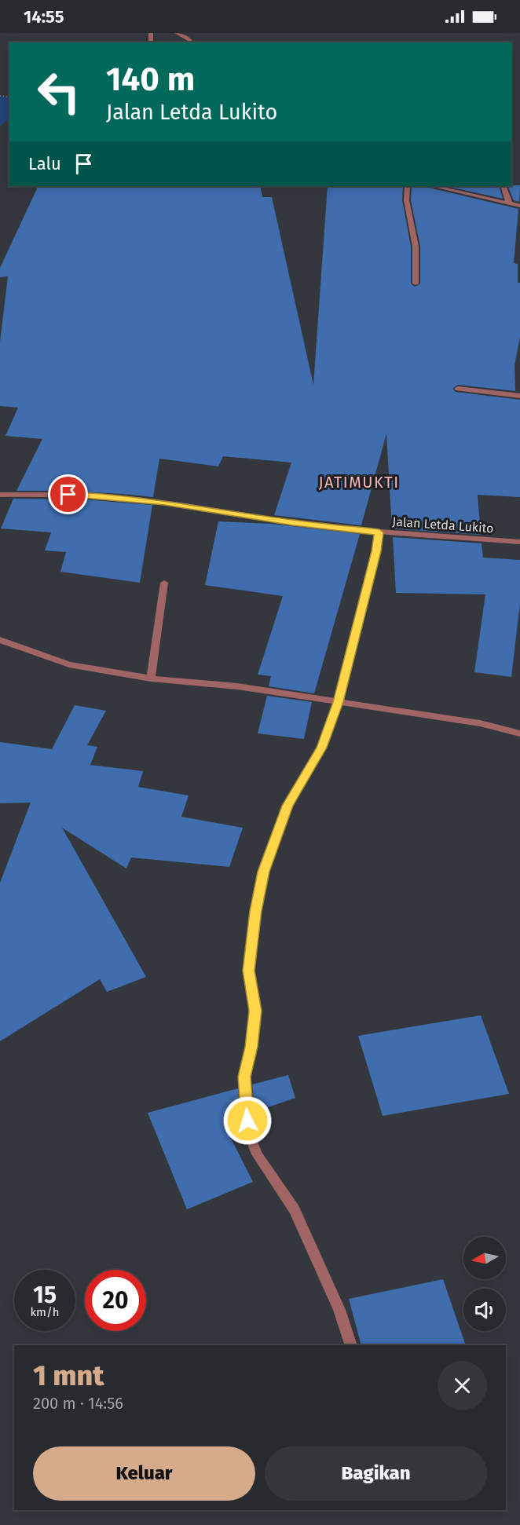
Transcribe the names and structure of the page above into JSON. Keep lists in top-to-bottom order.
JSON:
{
  "streets": {
    "street": ["Jalan Letda Lukito"]
  },
  "districts": ["JATIMUKTI"],
  "north": "left",
  "page": {
    "status": "14:55",
    "turn": ["140 m", "Jalan Letda Lukito"],
    "then": "Lalu",
    "speed": "15 km/h",
    "limit": "20",
    "heading": ["1 mnt", "200 m · 14:56"],
    "buttons": ["Keluar", "Bagikan"]
  }
}
